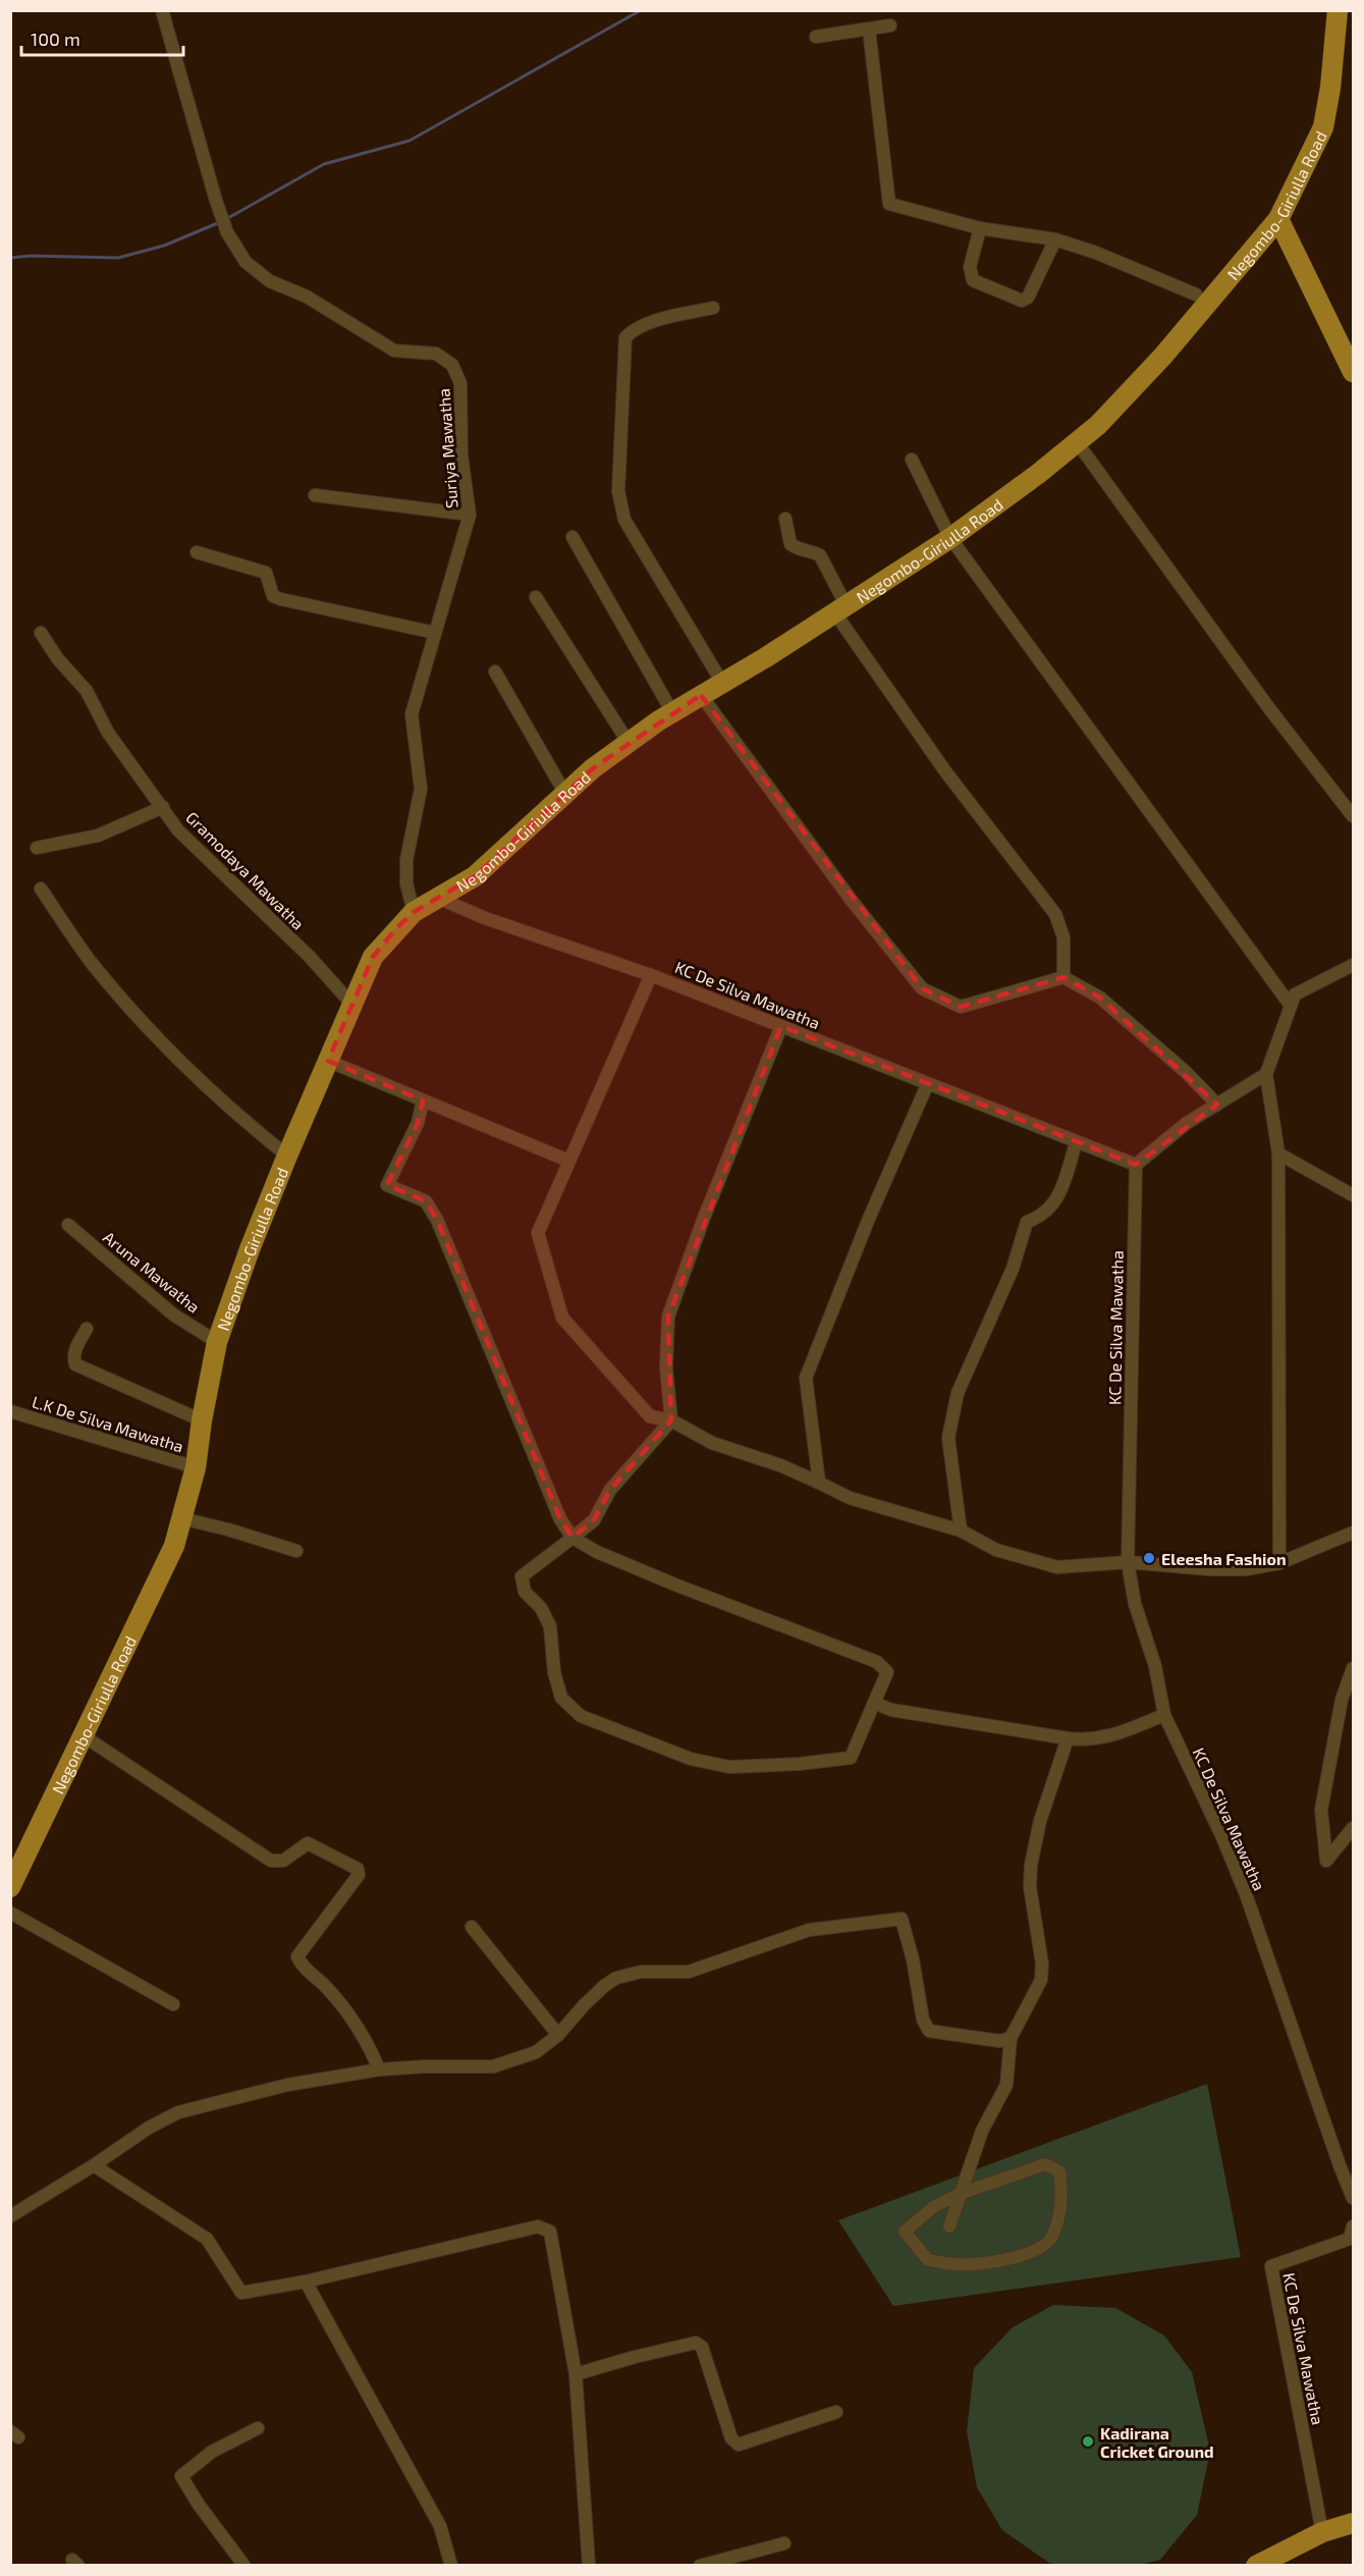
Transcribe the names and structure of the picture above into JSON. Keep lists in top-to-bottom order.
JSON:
{
  "streets": {
    "main road": ["Negombo-Giriulla Road"],
    "street": [
      "Suriya Mawatha",
      "Gramodaya Mawatha",
      "KC De Silva Mawatha",
      "Aruna Mawatha",
      "L.K De Silva Mawatha"
    ]
  },
  "crossings": [
    ["Negombo-Giriulla Road", "Suriya Mawatha"],
    ["Negombo-Giriulla Road", "Gramodaya Mawatha"],
    ["Negombo-Giriulla Road", "KC De Silva Mawatha"],
    ["Negombo-Giriulla Road", "Aruna Mawatha"],
    ["Negombo-Giriulla Road", "L.K De Silva Mawatha"]
  ],
  "places": ["Eleesha Fashion", "Kadirana Cricket Ground"],
  "scale_bar": "100 m"
}
